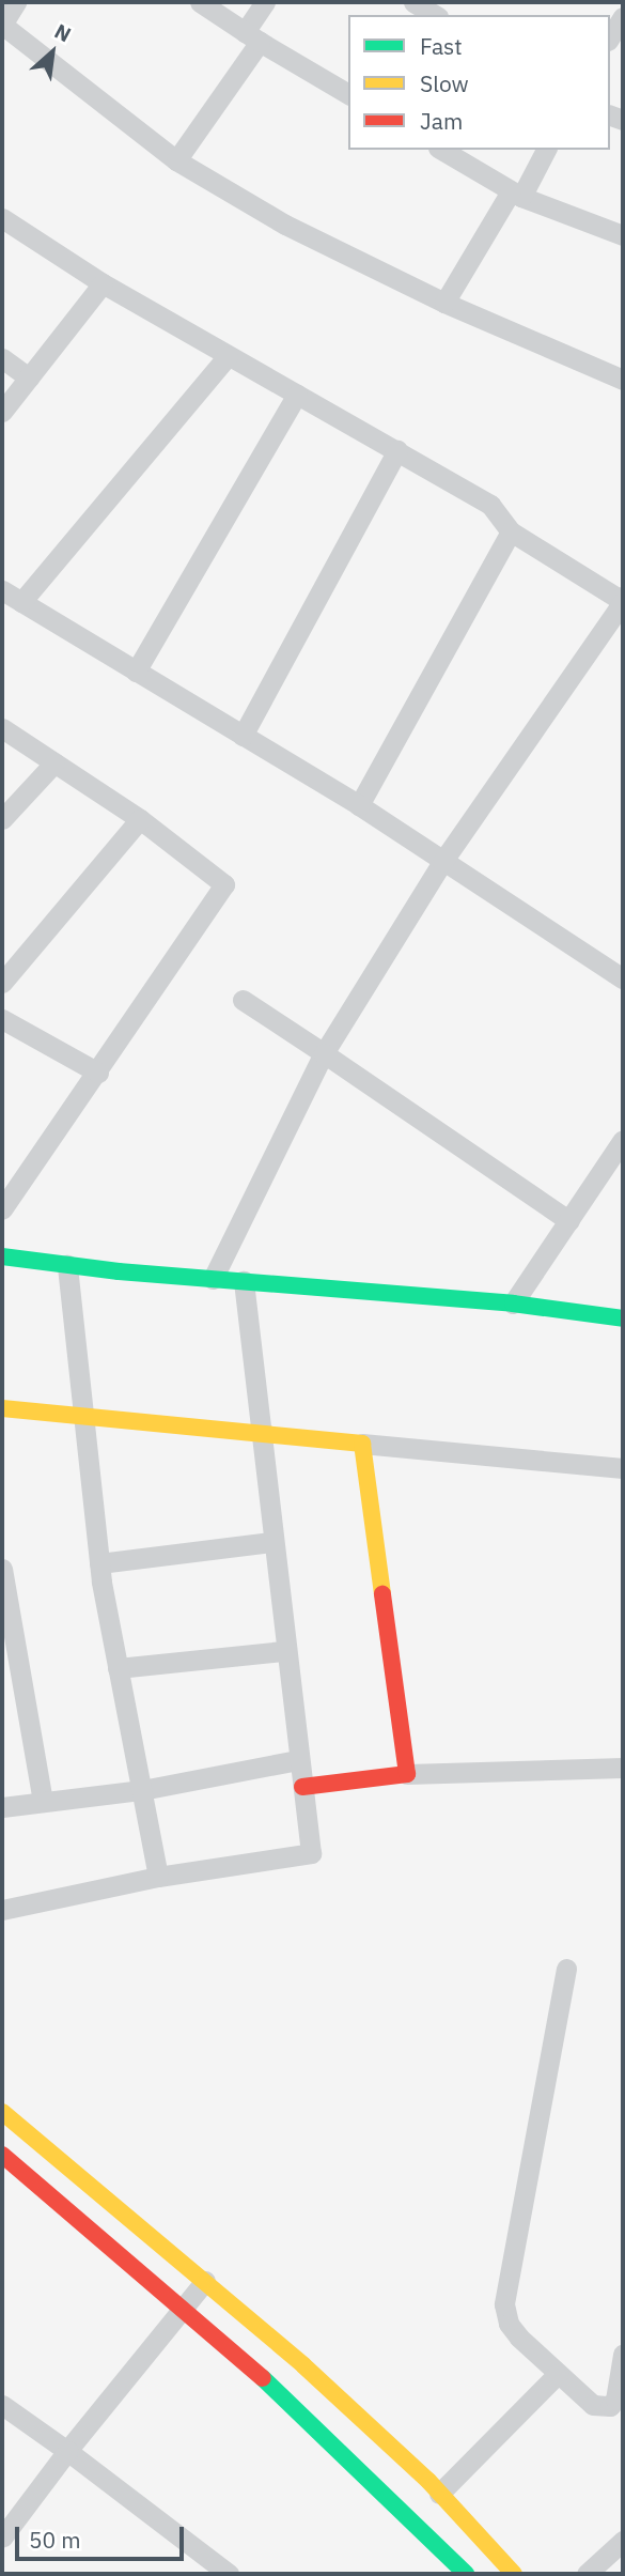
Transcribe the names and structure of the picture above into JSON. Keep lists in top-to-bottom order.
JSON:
{
  "legend": ["Fast", "Slow", "Jam"],
  "scale_bar": "50 m",
  "north": "top right"
}
